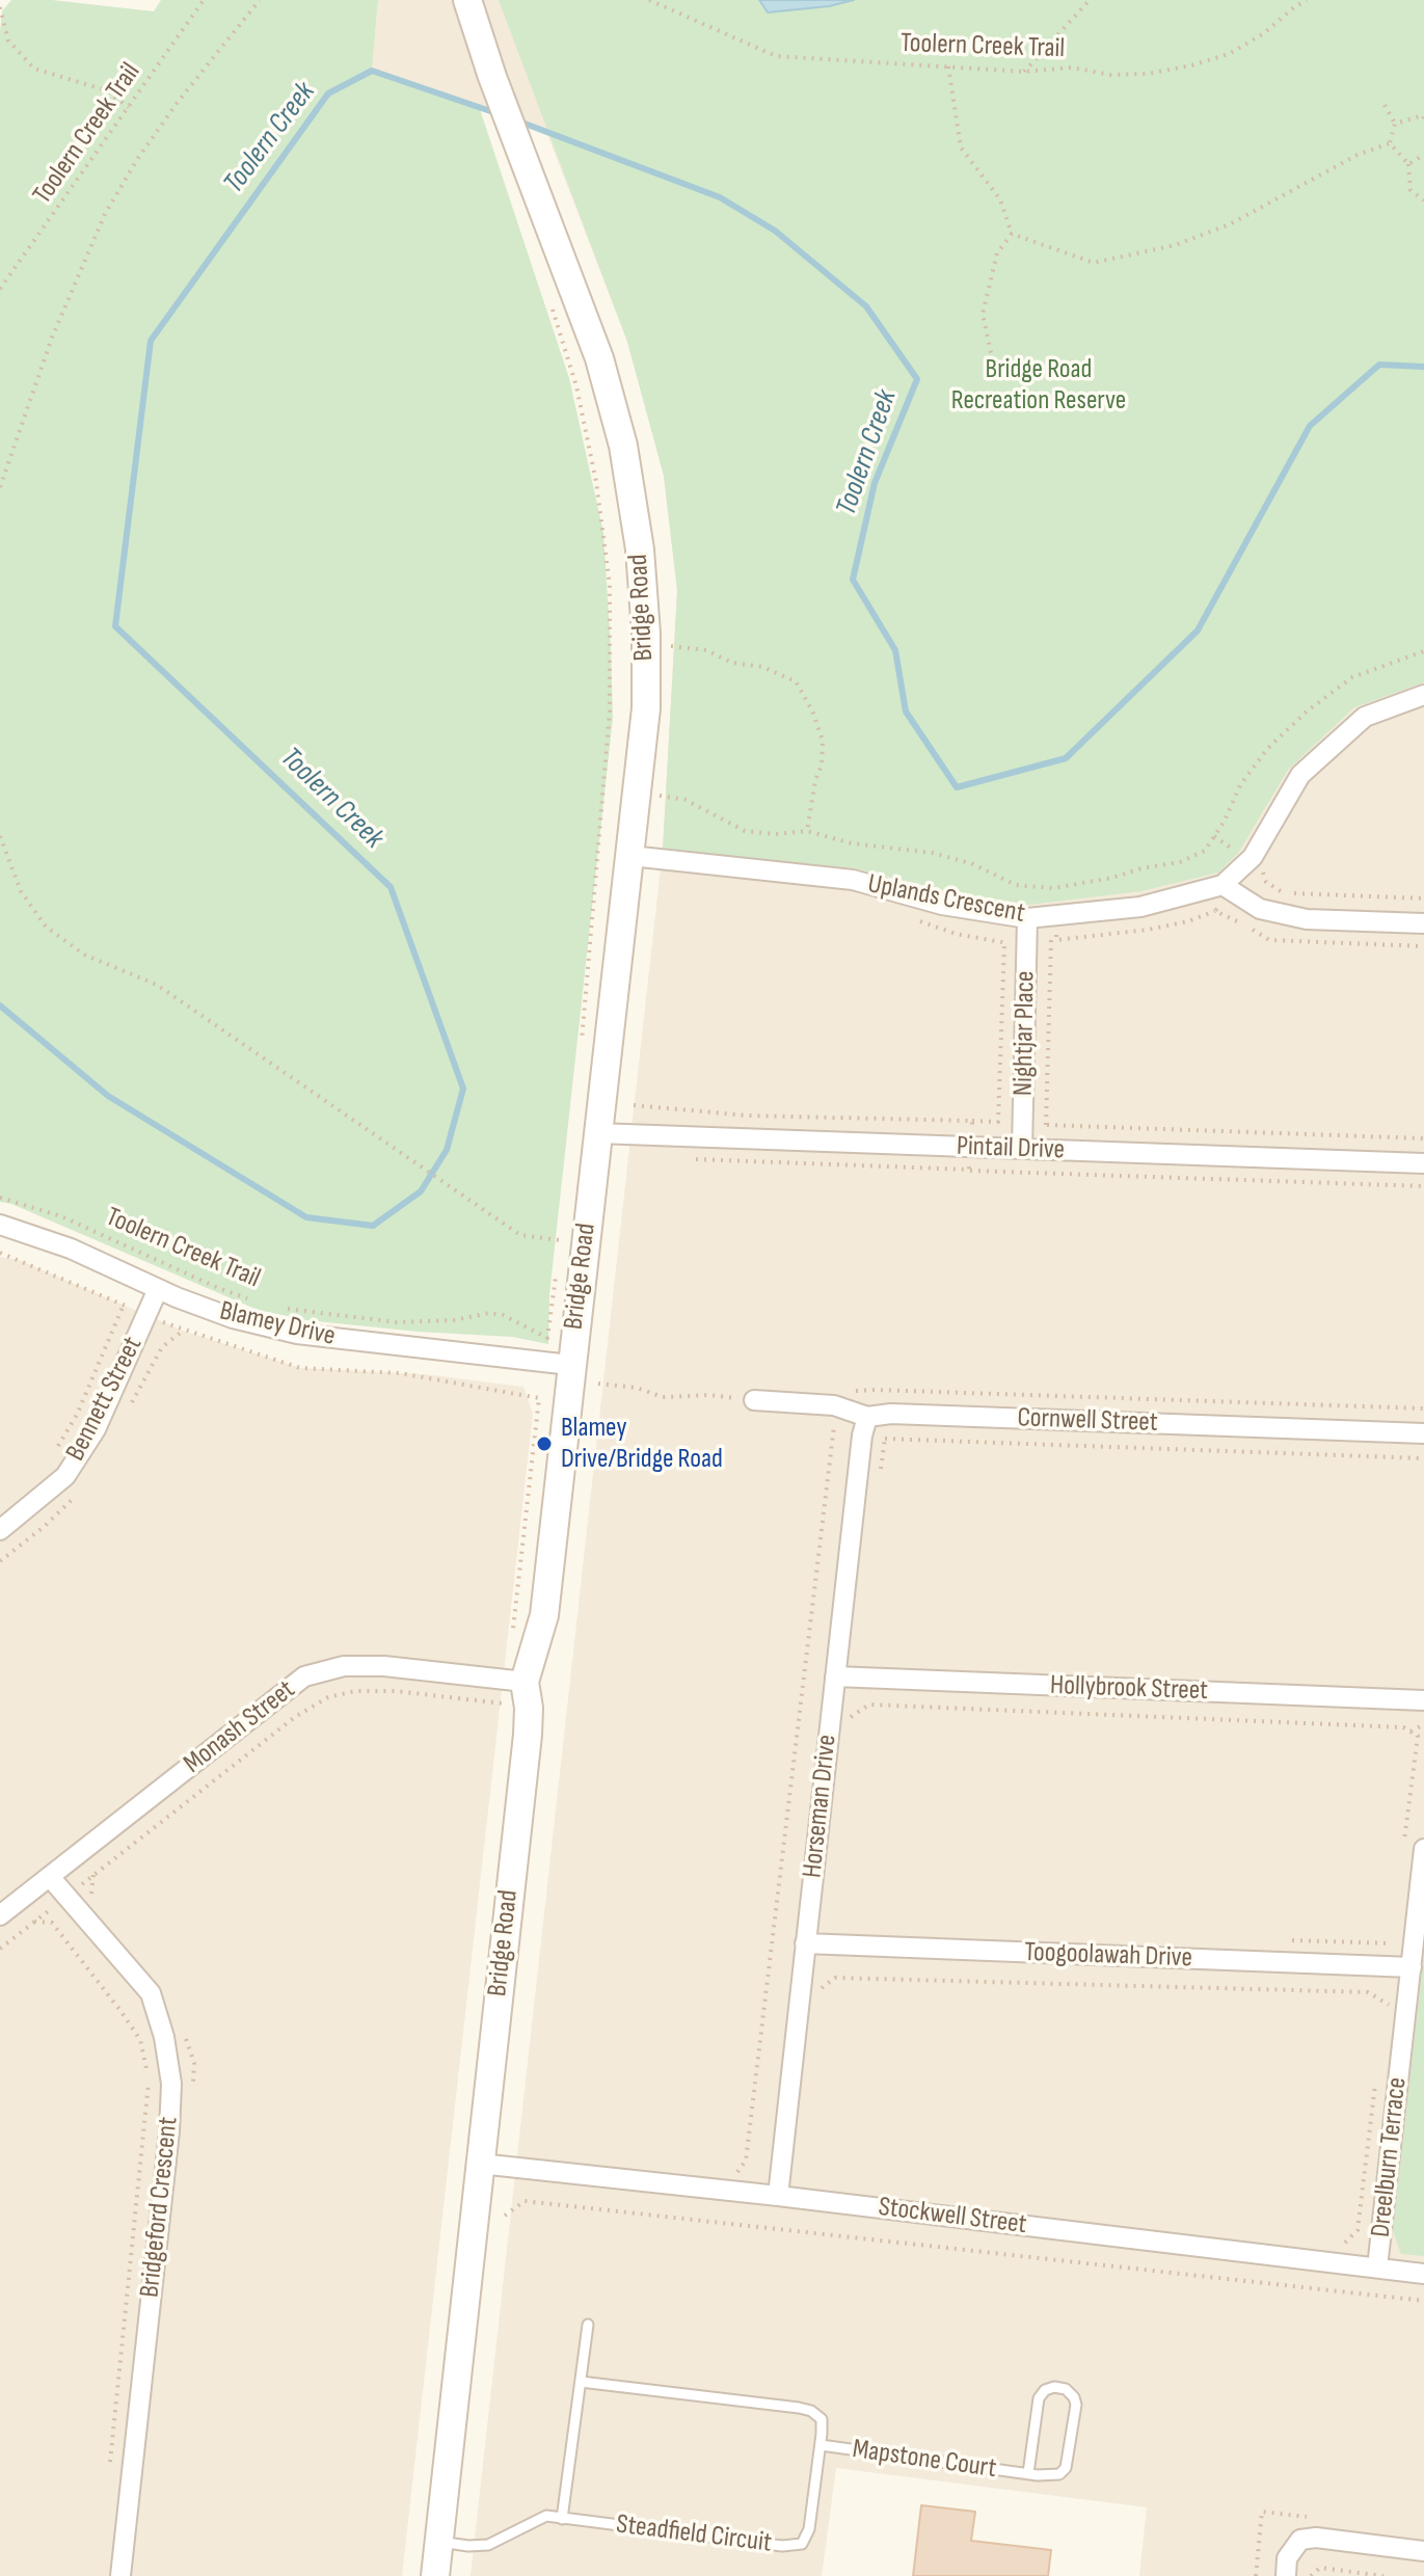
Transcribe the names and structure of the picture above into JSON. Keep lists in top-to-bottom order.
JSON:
{
  "streets": {
    "street": [
      "Bridge Road",
      "Uplands Crescent",
      "Nightjar Place",
      "Pintail Drive",
      "Blamey Drive",
      "Bennett Street",
      "Cornwell Street",
      "Hollybrook Street",
      "Monash Street",
      "Horseman Drive",
      "Toogoolawah Drive",
      "Dreelburn Terrace",
      "Bridgeford Crescent",
      "Stockwell Street"
    ],
    "lane": ["Mapstone Court", "Steadfield Circuit"],
    "path": ["Toolern Creek Trail"]
  },
  "crossings": [
    ["Bridge Road", "Uplands Crescent"],
    ["Bridge Road", "Pintail Drive"],
    ["Bridge Road", "Blamey Drive"],
    ["Bridge Road", "Monash Street"],
    ["Bridge Road", "Stockwell Street"],
    ["Bridge Road", "Steadfield Circuit"],
    ["Uplands Crescent", "Nightjar Place"],
    ["Nightjar Place", "Pintail Drive"],
    ["Blamey Drive", "Bennett Street"],
    ["Cornwell Street", "Horseman Drive"],
    ["Hollybrook Street", "Horseman Drive"],
    ["Monash Street", "Bridgeford Crescent"],
    ["Horseman Drive", "Toogoolawah Drive"],
    ["Horseman Drive", "Stockwell Street"],
    ["Toogoolawah Drive", "Dreelburn Terrace"],
    ["Dreelburn Terrace", "Stockwell Street"],
    ["Mapstone Court", "Steadfield Circuit"]
  ],
  "water": ["Toolern Creek"],
  "parks": ["Bridge Road Recreation Reserve"],
  "places": ["Blamey Drive/Bridge Road"]
}
